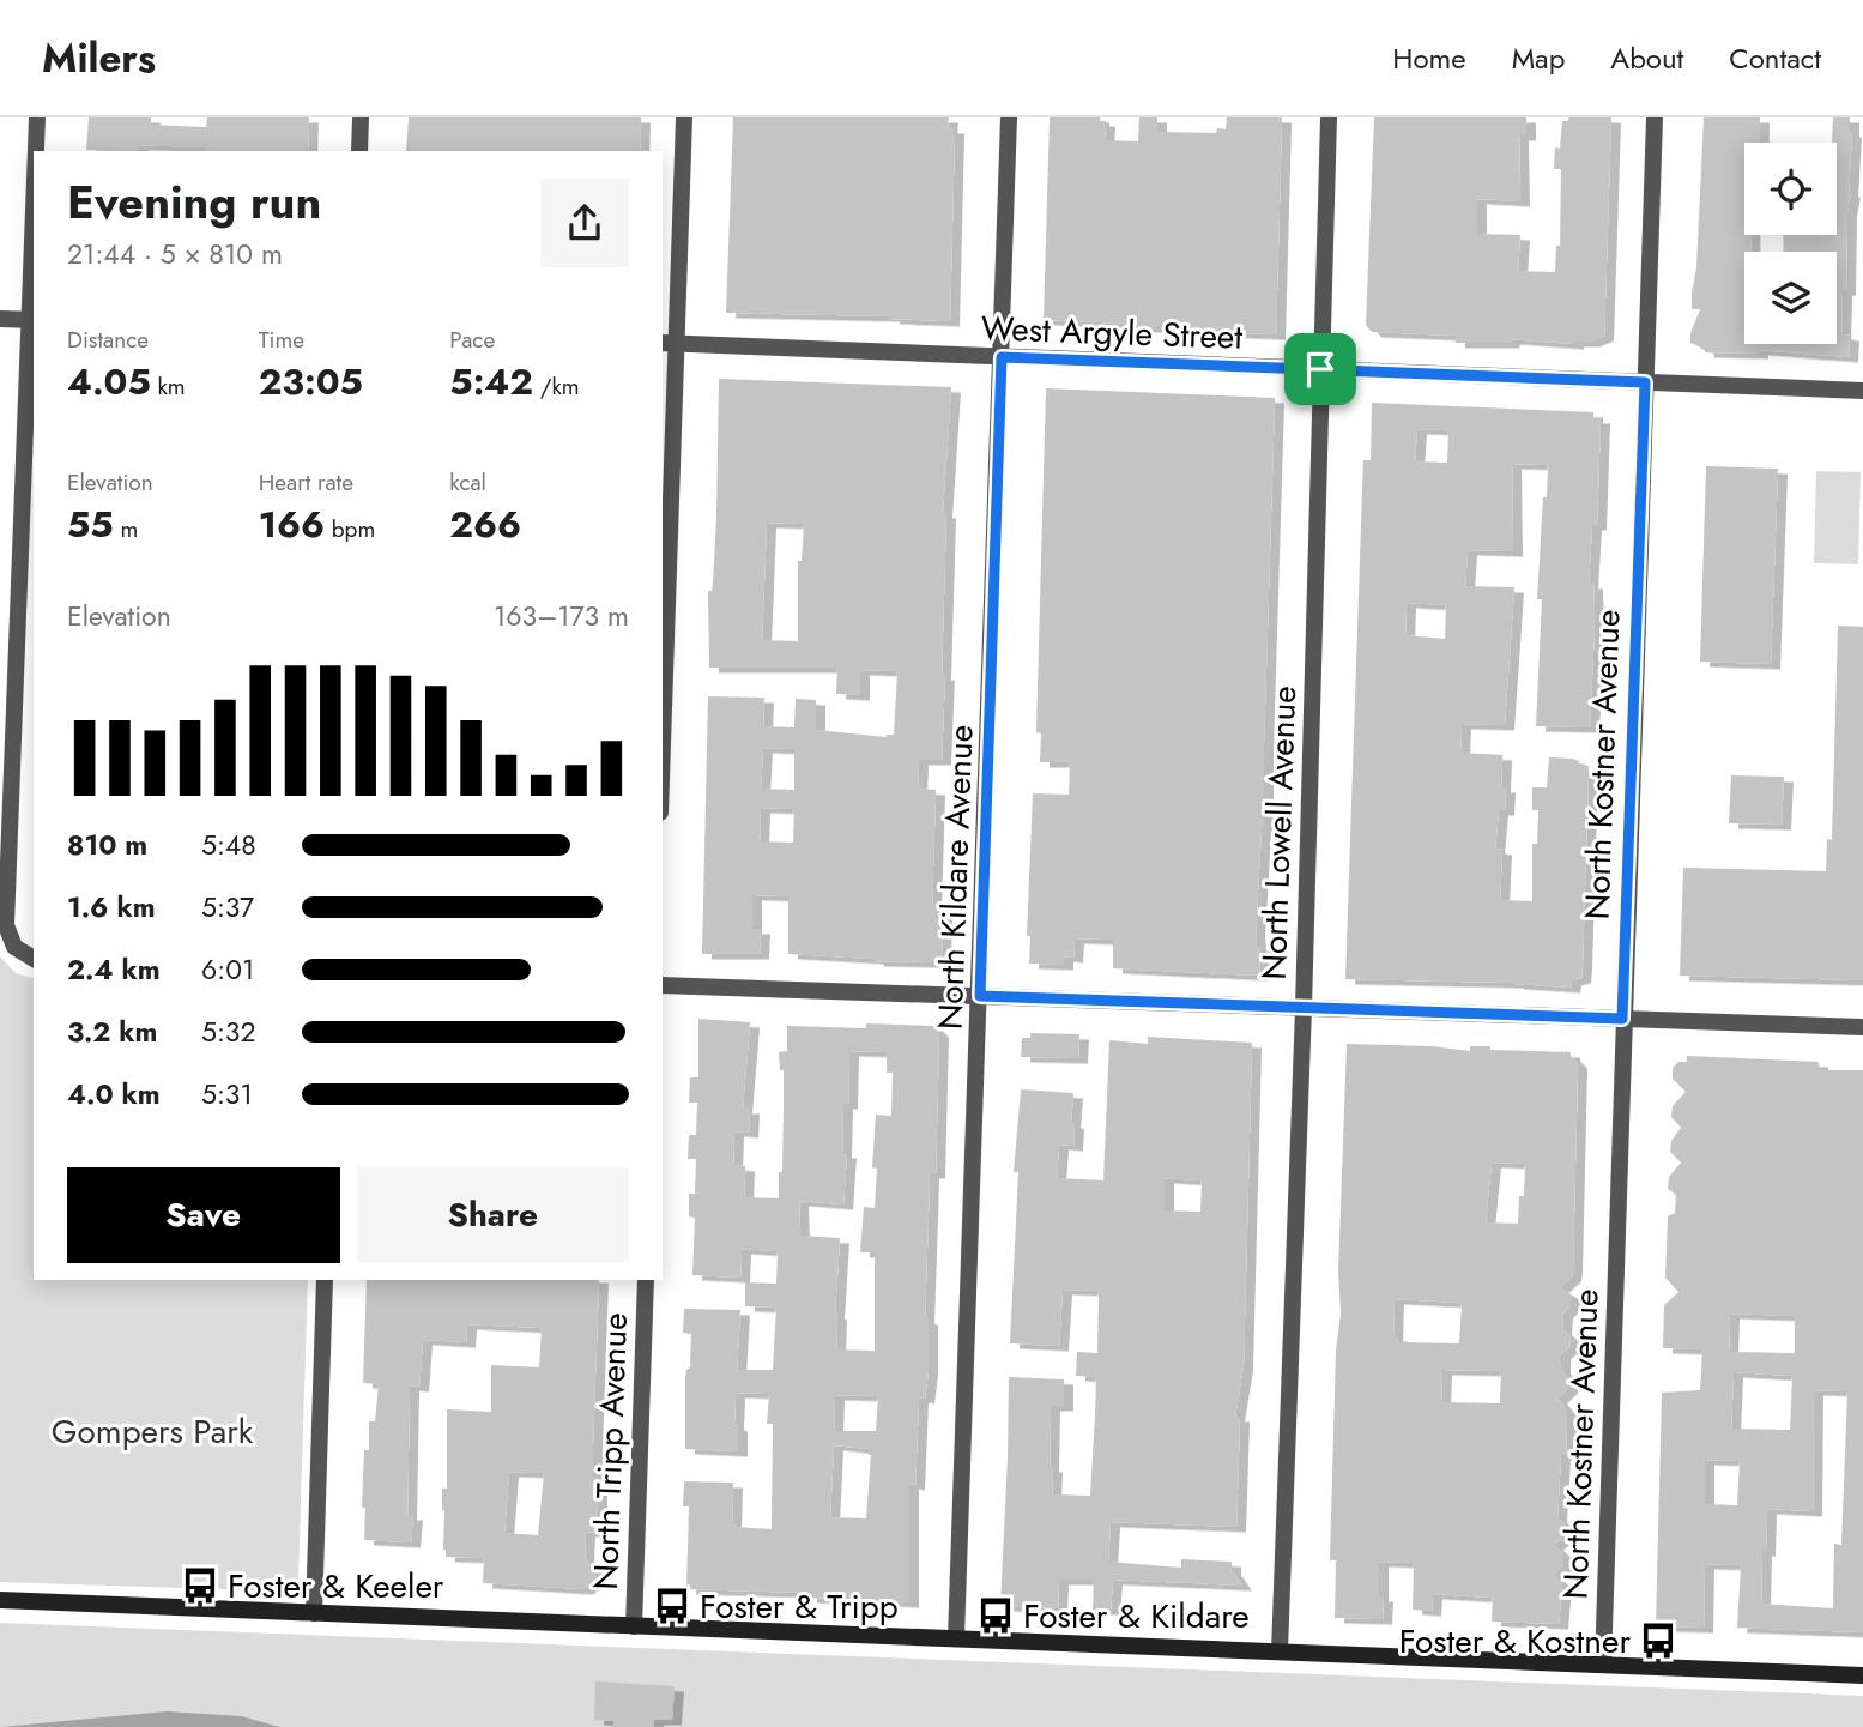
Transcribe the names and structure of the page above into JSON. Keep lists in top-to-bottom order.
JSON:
{
  "streets": {
    "street": [
      "West Argyle Street",
      "North Kostner Avenue",
      "North Lowell Avenue",
      "North Kildare Avenue",
      "North Tripp Avenue"
    ]
  },
  "crossings": [
    ["West Argyle Street", "North Kostner Avenue"],
    ["West Argyle Street", "North Lowell Avenue"],
    ["West Argyle Street", "North Kildare Avenue"]
  ],
  "parks": ["Gompers Park"],
  "places": {
    "bus stop": [
      "Foster & Keeler",
      "Foster & Tripp",
      "Foster & Kildare",
      "Foster & Kostner"
    ]
  },
  "page": {
    "header": "Milers",
    "nav": [
      "Home",
      "Map",
      "About",
      "Contact"
    ],
    "heading": ["Evening run", "21:44 · 5 × 810 m"],
    "stats": [
      ["Distance", "4.05 km"],
      ["Time", "23:05"],
      ["Pace", "5:42 /km"],
      ["Elevation", "55 m"],
      ["Heart rate", "166 bpm"],
      ["kcal", "266"]
    ],
    "chart": ["Elevation", "163–173 m"],
    "list": [
      {
        "name": "810 m",
        "note": "5:48"
      },
      {
        "name": "1.6 km",
        "note": "5:37"
      },
      {
        "name": "2.4 km",
        "note": "6:01"
      },
      {
        "name": "3.2 km",
        "note": "5:32"
      },
      {
        "name": "4.0 km",
        "note": "5:31"
      }
    ],
    "buttons": ["Save", "Share"]
  }
}
